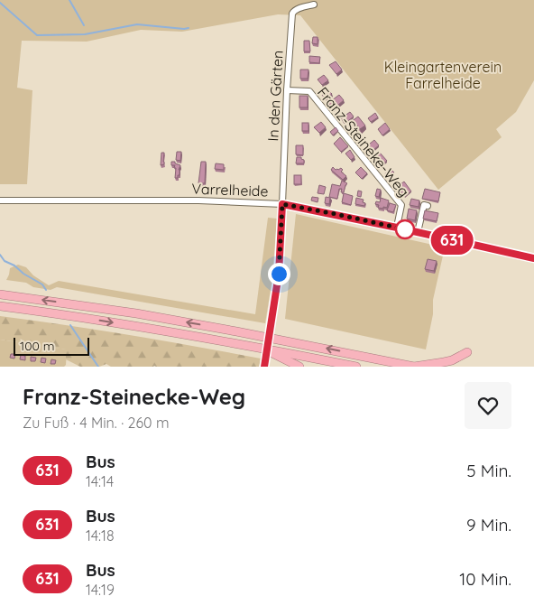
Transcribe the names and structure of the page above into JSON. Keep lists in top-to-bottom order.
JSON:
{
  "streets": {
    "street": ["In den Gärten", "Franz-Steineke-Weg", "Varrelheide"]
  },
  "crossings": [
    ["In den Gärten", "Franz-Steineke-Weg"],
    ["In den Gärten", "Varrelheide"],
    ["Franz-Steineke-Weg", "Varrelheide"]
  ],
  "parks": ["Kleingartenverein Farrelheide"],
  "lines": ["bus line 631"],
  "scale_bar": "100 m",
  "page": {
    "on_map": "631",
    "scale": "100 m",
    "heading": ["Franz-Steinecke-Weg", "Zu Fuß · 4 Min. · 260 m"],
    "list": [
      {
        "mark": "631",
        "name": "Bus",
        "note": "14:14",
        "value": "5 Min."
      },
      {
        "mark": "631",
        "name": "Bus",
        "note": "14:18",
        "value": "9 Min."
      },
      {
        "mark": "631",
        "name": "Bus",
        "note": "14:19",
        "value": "10 Min."
      }
    ]
  }
}
